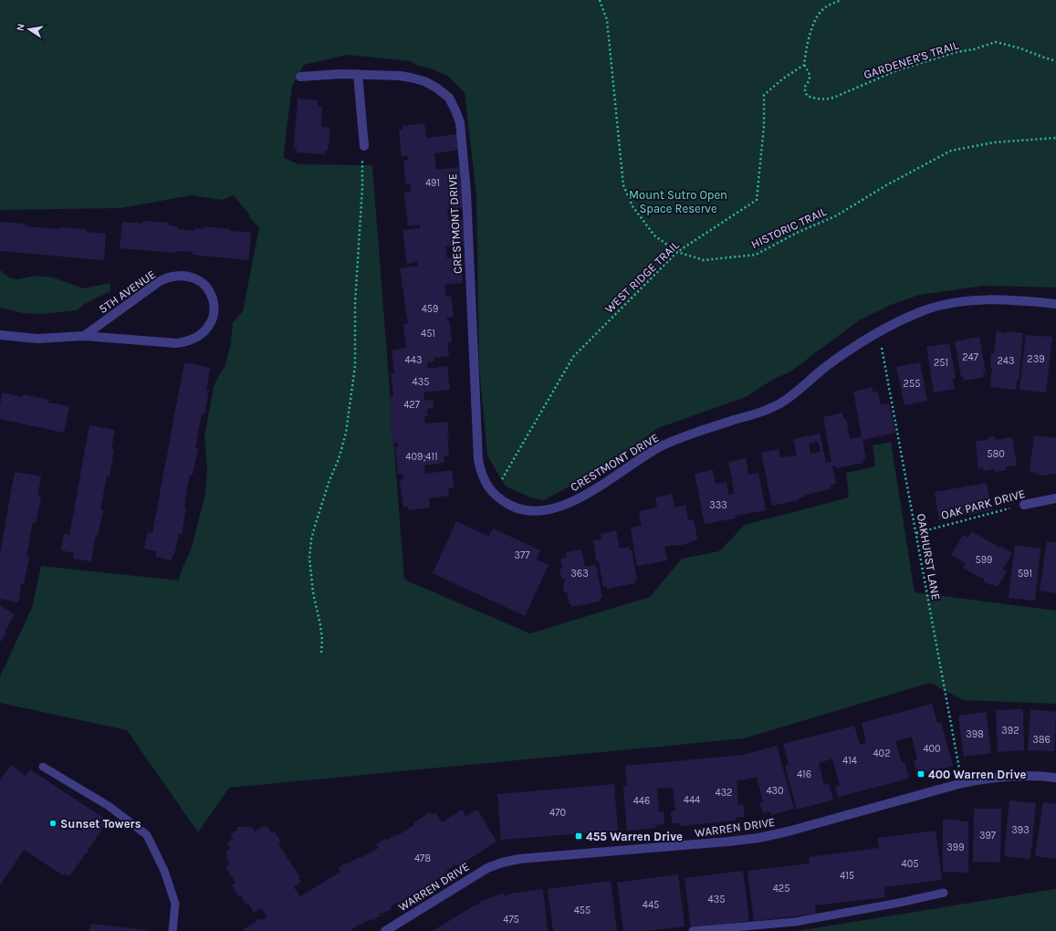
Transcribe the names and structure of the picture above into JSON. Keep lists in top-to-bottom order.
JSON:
{
  "streets": {
    "street": [
      "CRESTMONT DRIVE",
      "5TH AVENUE",
      "OAK PARK DRIVE",
      "WARREN DRIVE"
    ],
    "path": [
      "GARDENER'S TRAIL",
      "HISTORIC TRAIL",
      "WEST RIDGE TRAIL",
      "OAKHURST LANE"
    ]
  },
  "crossings": [
    ["GARDENER'S TRAIL", "WEST RIDGE TRAIL"],
    ["CRESTMONT DRIVE", "WEST RIDGE TRAIL"],
    ["CRESTMONT DRIVE", "OAKHURST LANE"],
    ["HISTORIC TRAIL", "WEST RIDGE TRAIL"],
    ["OAK PARK DRIVE", "OAKHURST LANE"],
    ["OAKHURST LANE", "WARREN DRIVE"]
  ],
  "parks": ["Mount Sutro Open Space Reserve"],
  "places": {
    "transit": ["400 Warren Drive", "455 Warren Drive"],
    "other": ["Sunset Towers"]
  },
  "house_numbers": [
    "491",
    "459",
    "451",
    "247",
    "239",
    "443",
    "243",
    "251",
    "435",
    "255",
    "427",
    "580",
    "409;411",
    "333",
    "377",
    "599",
    "363",
    "591",
    "392",
    "398",
    "386",
    "400",
    "402",
    "414",
    "416",
    "430",
    "432",
    "444",
    "446",
    "470",
    "393",
    "397",
    "399",
    "478",
    "405",
    "415",
    "425",
    "435",
    "445",
    "455",
    "475"
  ],
  "north": "left"
}
